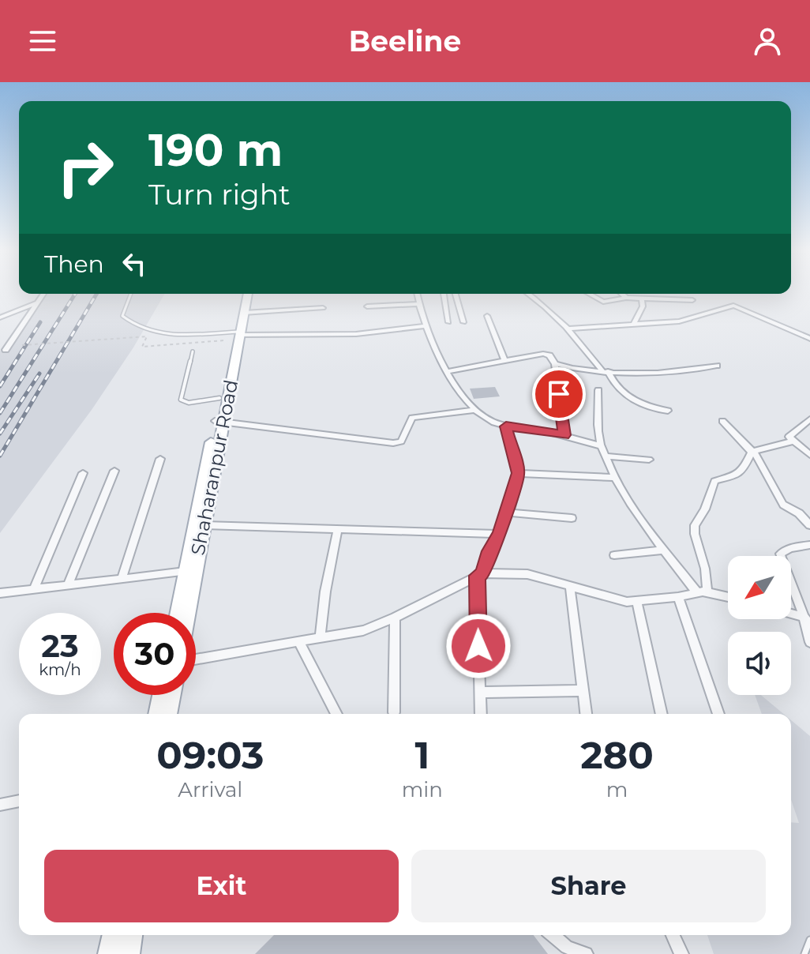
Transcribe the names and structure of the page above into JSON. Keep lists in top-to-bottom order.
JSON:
{
  "streets": {
    "main road": ["Shaharanpur Road"]
  },
  "north": "bottom left",
  "page": {
    "header": "Beeline",
    "turn": ["190 m", "Turn right"],
    "then": "Then",
    "speed": "23 km/h",
    "limit": "30",
    "eta": [
      "09:03",
      "Arrival",
      "1",
      "min",
      "280",
      "m"
    ],
    "buttons": ["Exit", "Share"]
  }
}
